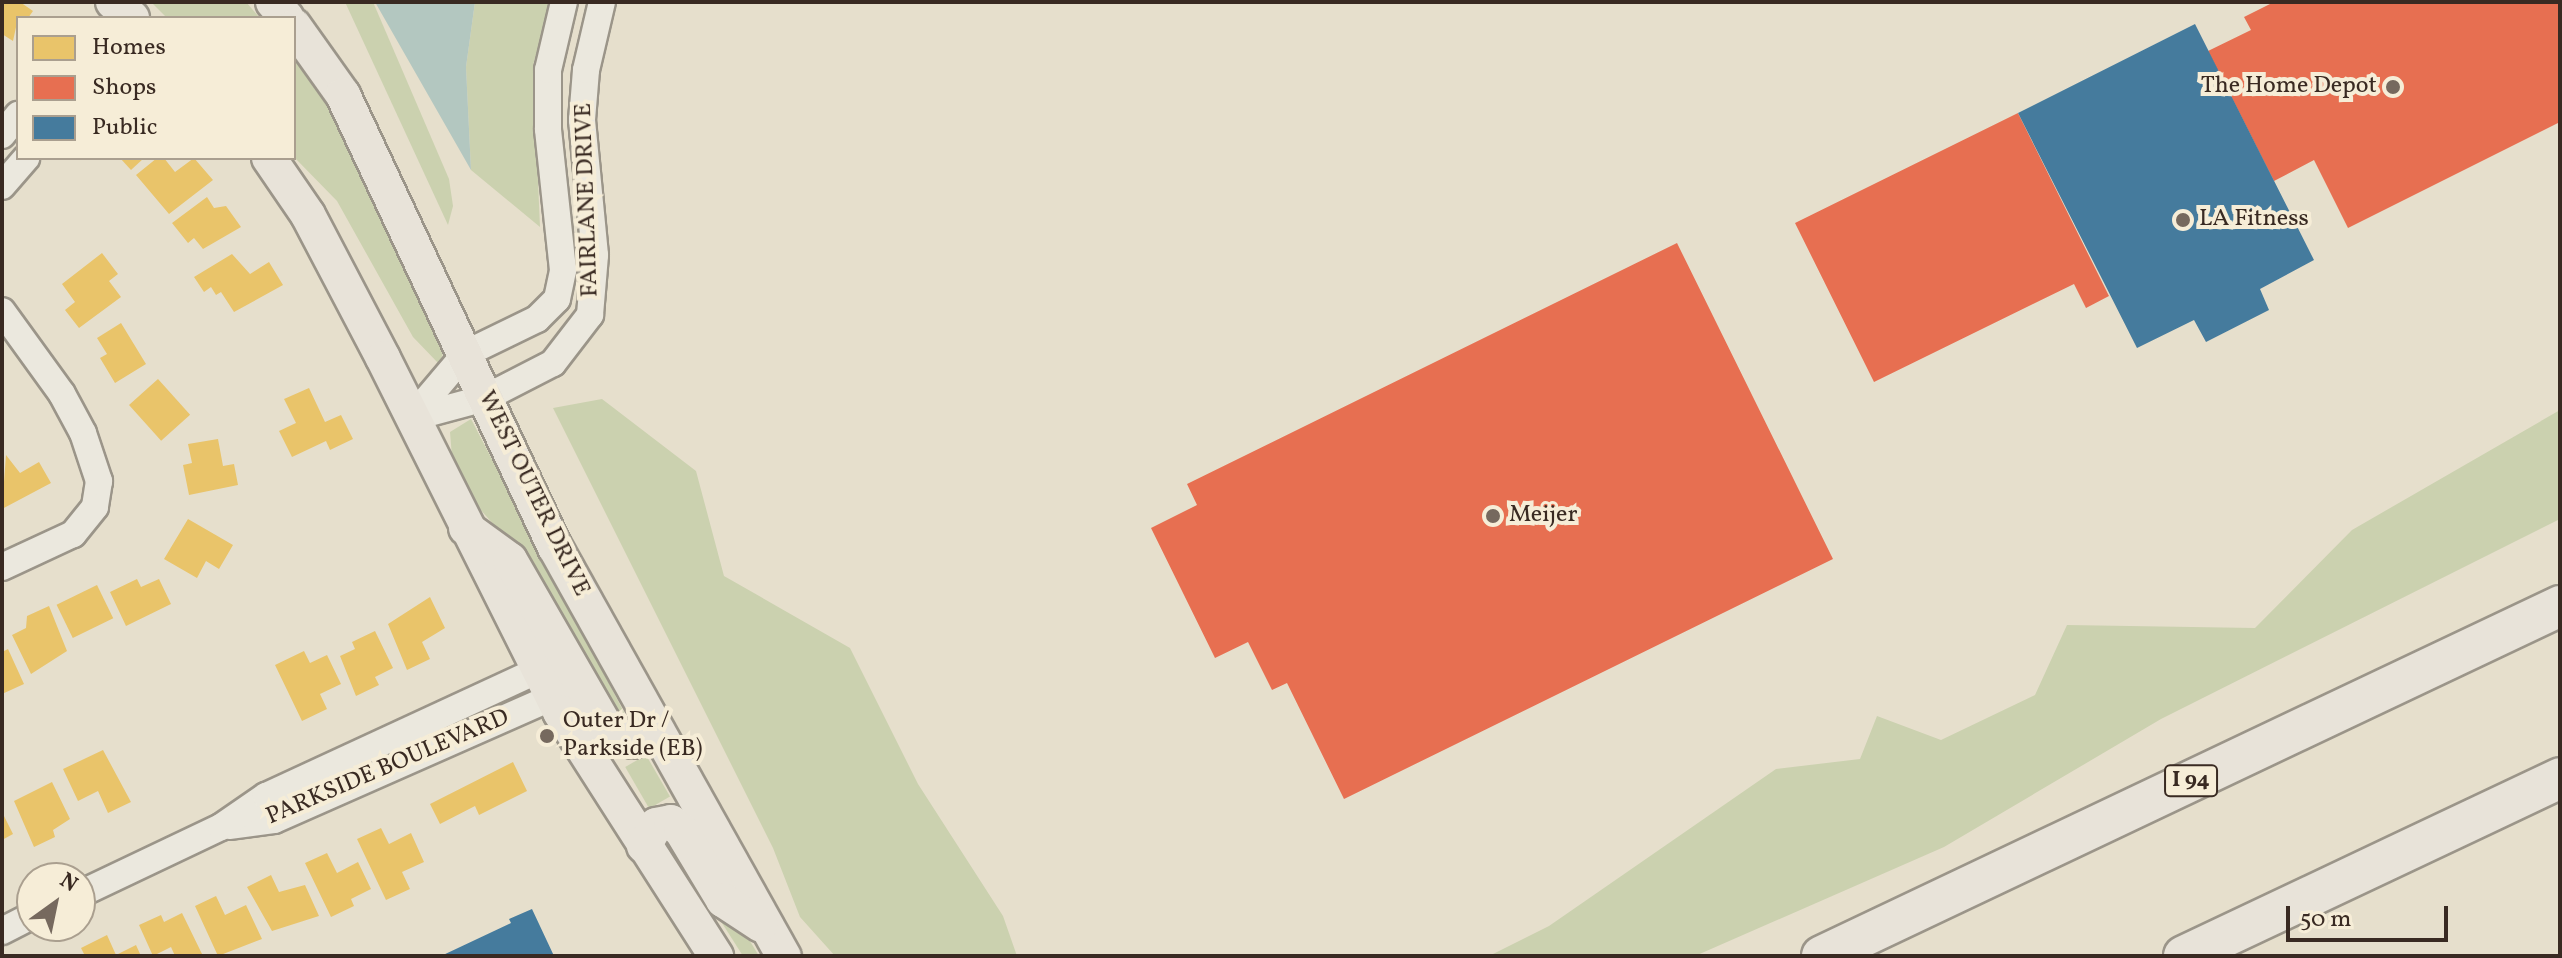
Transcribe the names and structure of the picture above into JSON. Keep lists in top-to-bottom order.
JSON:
{
  "streets": {
    "highway": ["I 94"],
    "main road": ["WEST OUTER DRIVE"],
    "street": ["FAIRLANE DRIVE", "PARKSIDE BOULEVARD"]
  },
  "crossings": [
    ["FAIRLANE DRIVE", "WEST OUTER DRIVE"]
  ],
  "places": [
    "The Home Depot",
    "LA Fitness",
    "Meijer",
    "Outer Dr / Parkside (EB)"
  ],
  "legend": ["Homes", "Shops", "Public"],
  "scale_bar": "50 m",
  "north": "top right"
}
